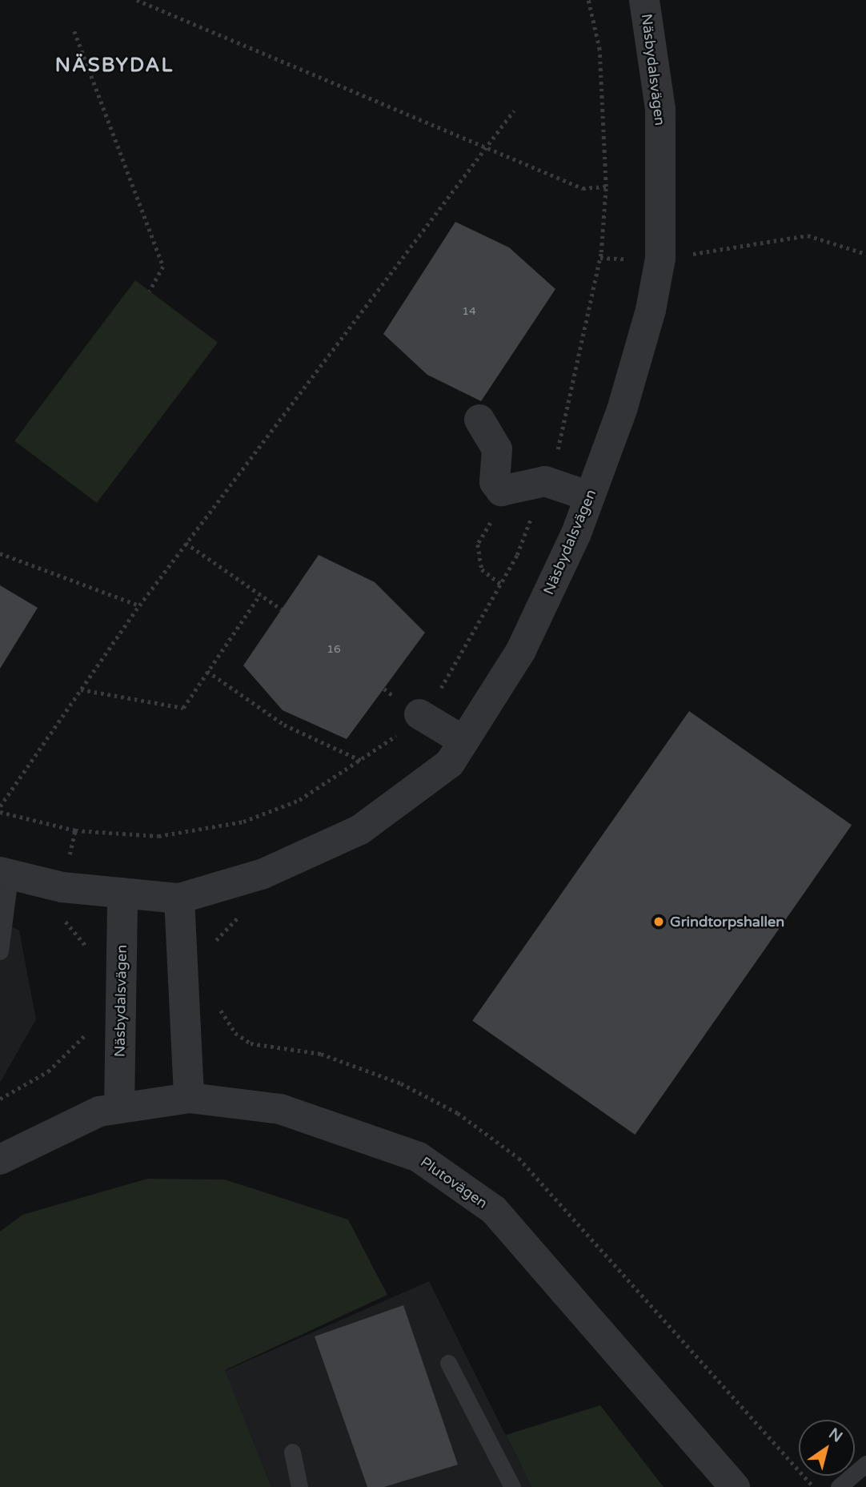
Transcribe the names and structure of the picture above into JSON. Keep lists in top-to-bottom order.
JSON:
{
  "streets": {
    "street": ["Näsbydalsvägen", "Plutovägen"]
  },
  "crossings": [
    ["Näsbydalsvägen", "Plutovägen"]
  ],
  "districts": ["NÄSBYDAL"],
  "places": ["Grindtorpshallen"],
  "house_numbers": ["14", "16"],
  "north": "top right"
}
